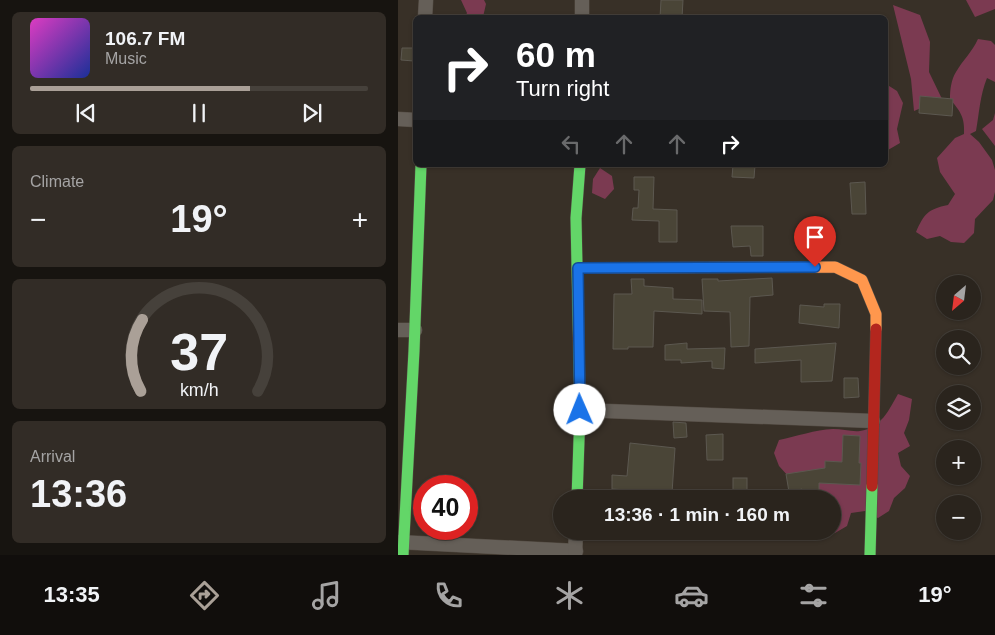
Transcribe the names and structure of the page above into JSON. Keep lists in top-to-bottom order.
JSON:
{
  "north": "bottom left",
  "page": {
    "turn": ["60 m", "Turn right"],
    "song": ["106.7 FM", "Music"],
    "tile": [
      "Climate",
      ["Arrival", "13:36"]
    ],
    "heat": ["−", "19°", "+"],
    "map_buttons": ["+", "−"],
    "limit": "40",
    "trip": "13:36 · 1 min · 160 m",
    "tabs": ["13:35", "19°"],
    "gauge": ["37", "km/h"]
  }
}
